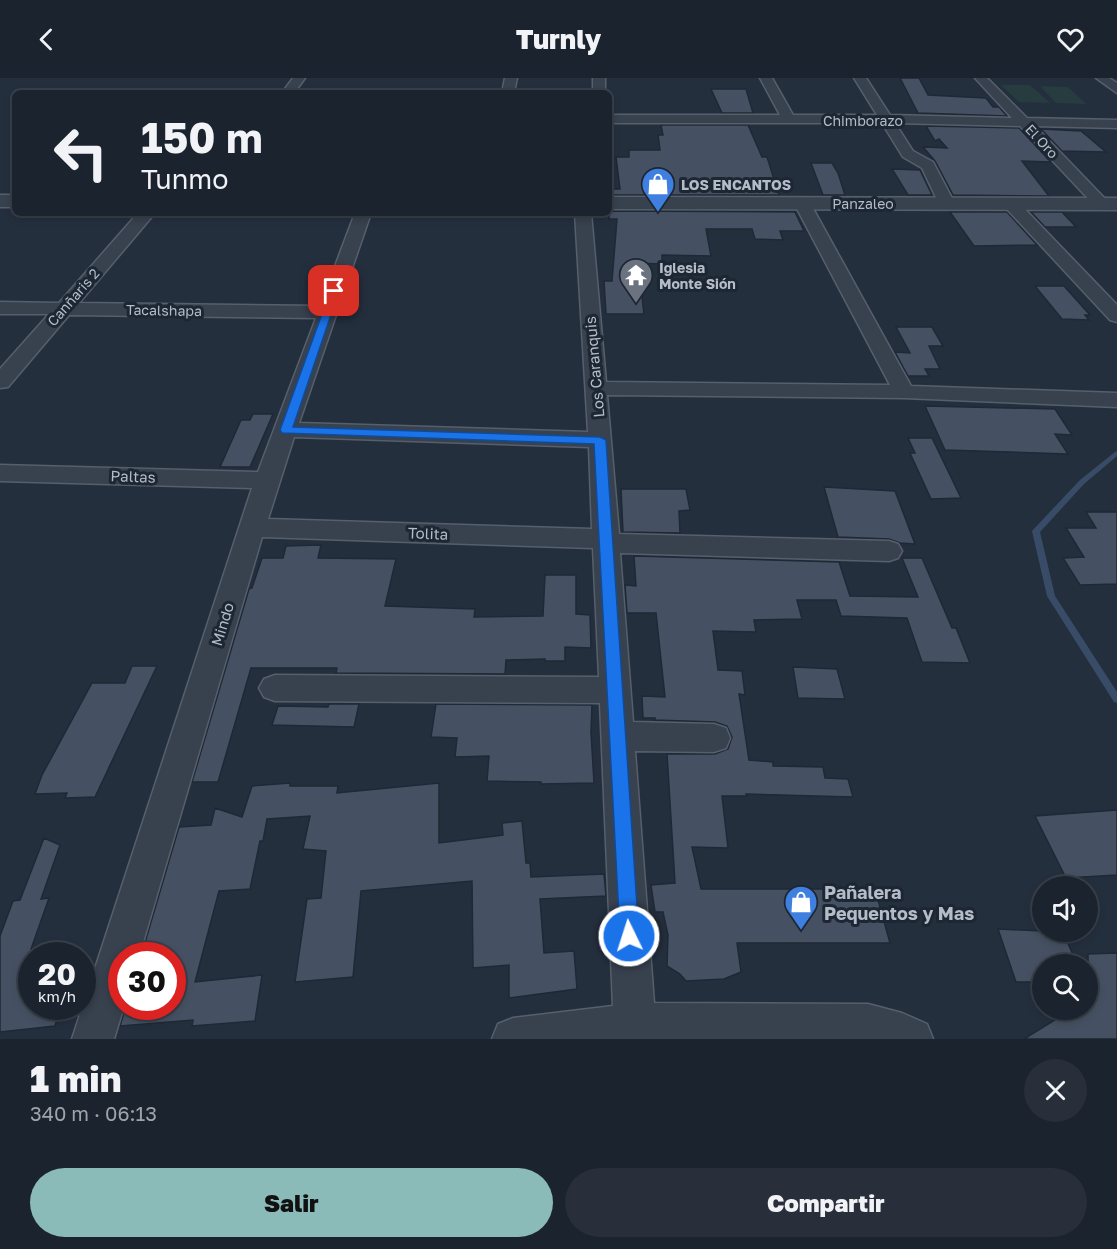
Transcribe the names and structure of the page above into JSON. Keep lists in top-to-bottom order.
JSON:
{
  "streets": {
    "street": [
      "Chimborazo",
      "El Oro",
      "Panzaleo",
      "Canñaris 2",
      "Tacalshapa",
      "Los Caranquis",
      "Paltas",
      "Tolita",
      "Mindo"
    ]
  },
  "crossings": [
    ["Chimborazo", "El Oro"],
    ["El Oro", "Panzaleo"],
    ["Canñaris 2", "Tacalshapa"],
    ["Tacalshapa", "Mindo"],
    ["Los Caranquis", "Tolita"],
    ["Paltas", "Mindo"],
    ["Tolita", "Mindo"]
  ],
  "places": {
    "shop": ["LOS ENCANTOS", "Pañalera Pequentos y Mas"],
    "temple": ["Iglesia Monte Sión"]
  },
  "page": {
    "header": "Turnly",
    "turn": ["150 m", "Tunmo"],
    "speed": "20 km/h",
    "limit": "30",
    "heading": ["1 min", "340 m · 06:13"],
    "buttons": ["Salir", "Compartir"]
  }
}
